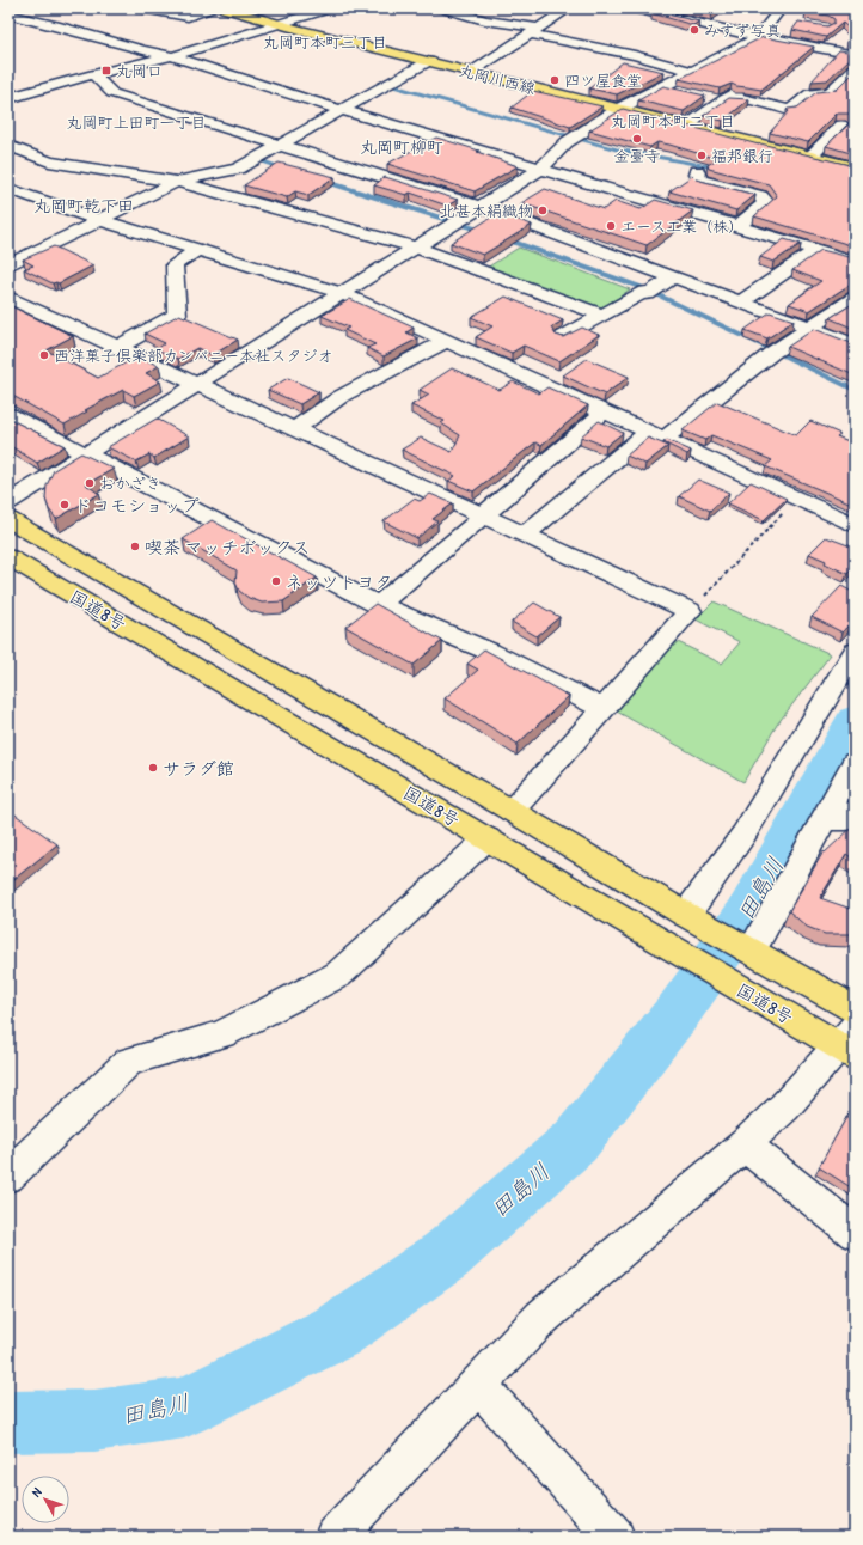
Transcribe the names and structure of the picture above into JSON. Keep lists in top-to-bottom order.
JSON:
{
  "streets": {
    "main road": ["丸岡川西線", "国道8号"]
  },
  "districts": [
    "丸岡町本町三丁目",
    "丸岡町本町二丁目",
    "丸岡町上田町一丁目",
    "丸岡町柳町",
    "丸岡町乾下田"
  ],
  "water": ["田島川"],
  "places": {
    "other": [
      "みすず写真",
      "四ツ屋食堂",
      "金臺寺",
      "福邦銀行",
      "北甚本絹織物",
      "エース工業（株）",
      "西洋菓子倶楽部カンパニー本社スタジオ",
      "おかざき",
      "ドコモショップ",
      "喫茶 マッチボックス",
      "ネッツトヨタ",
      "サラダ館"
    ],
    "transit": ["丸岡口"]
  },
  "north": "top left"
}
